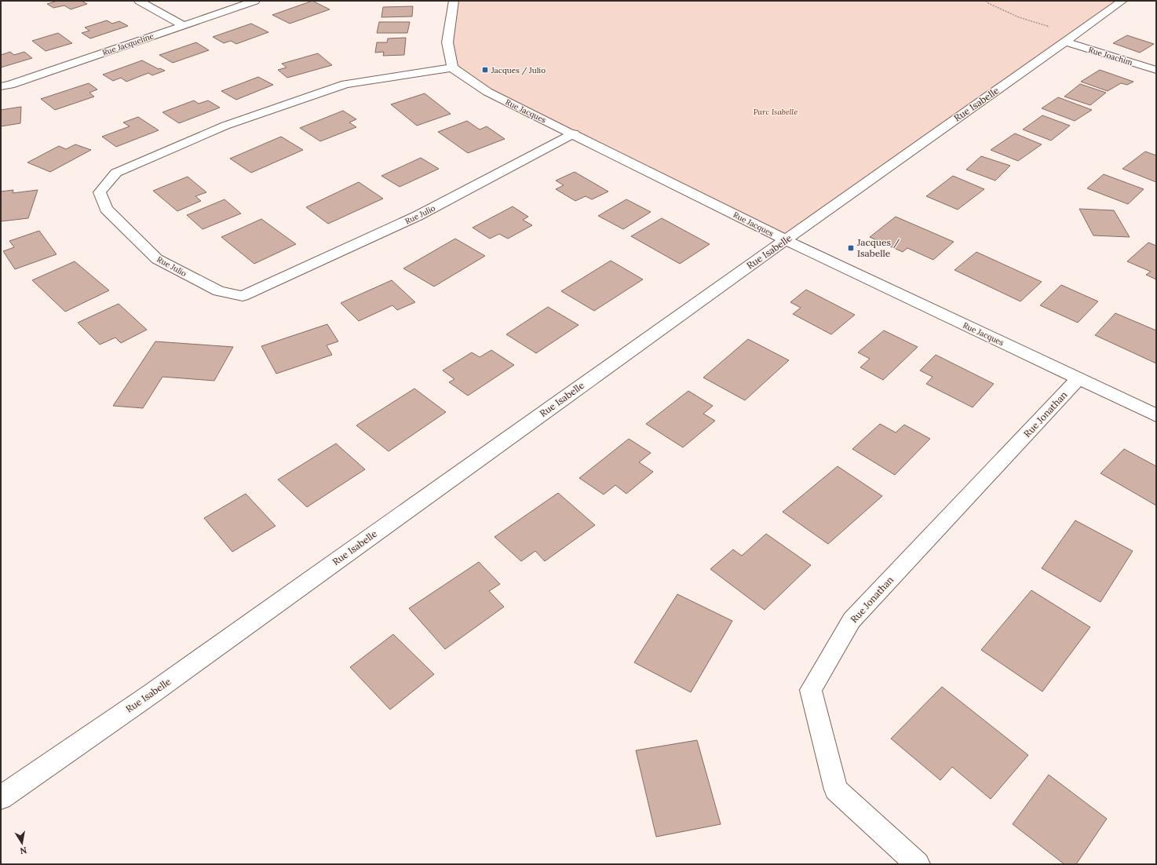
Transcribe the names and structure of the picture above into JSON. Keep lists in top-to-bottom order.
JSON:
{
  "streets": {
    "street": [
      "Rue Jacqueline",
      "Rue Joachim",
      "Rue Isabelle",
      "Rue Jacques",
      "Rue Julio",
      "Rue Jonathan"
    ]
  },
  "crossings": [
    ["Rue Joachim", "Rue Isabelle"],
    ["Rue Isabelle", "Rue Jacques"],
    ["Rue Jacques", "Rue Julio"],
    ["Rue Jacques", "Rue Jonathan"]
  ],
  "parks": ["Parc Isabelle"],
  "places": {
    "transit": ["Jacques / Julio", "Jacques / Isabelle"]
  },
  "north": "bottom"
}
